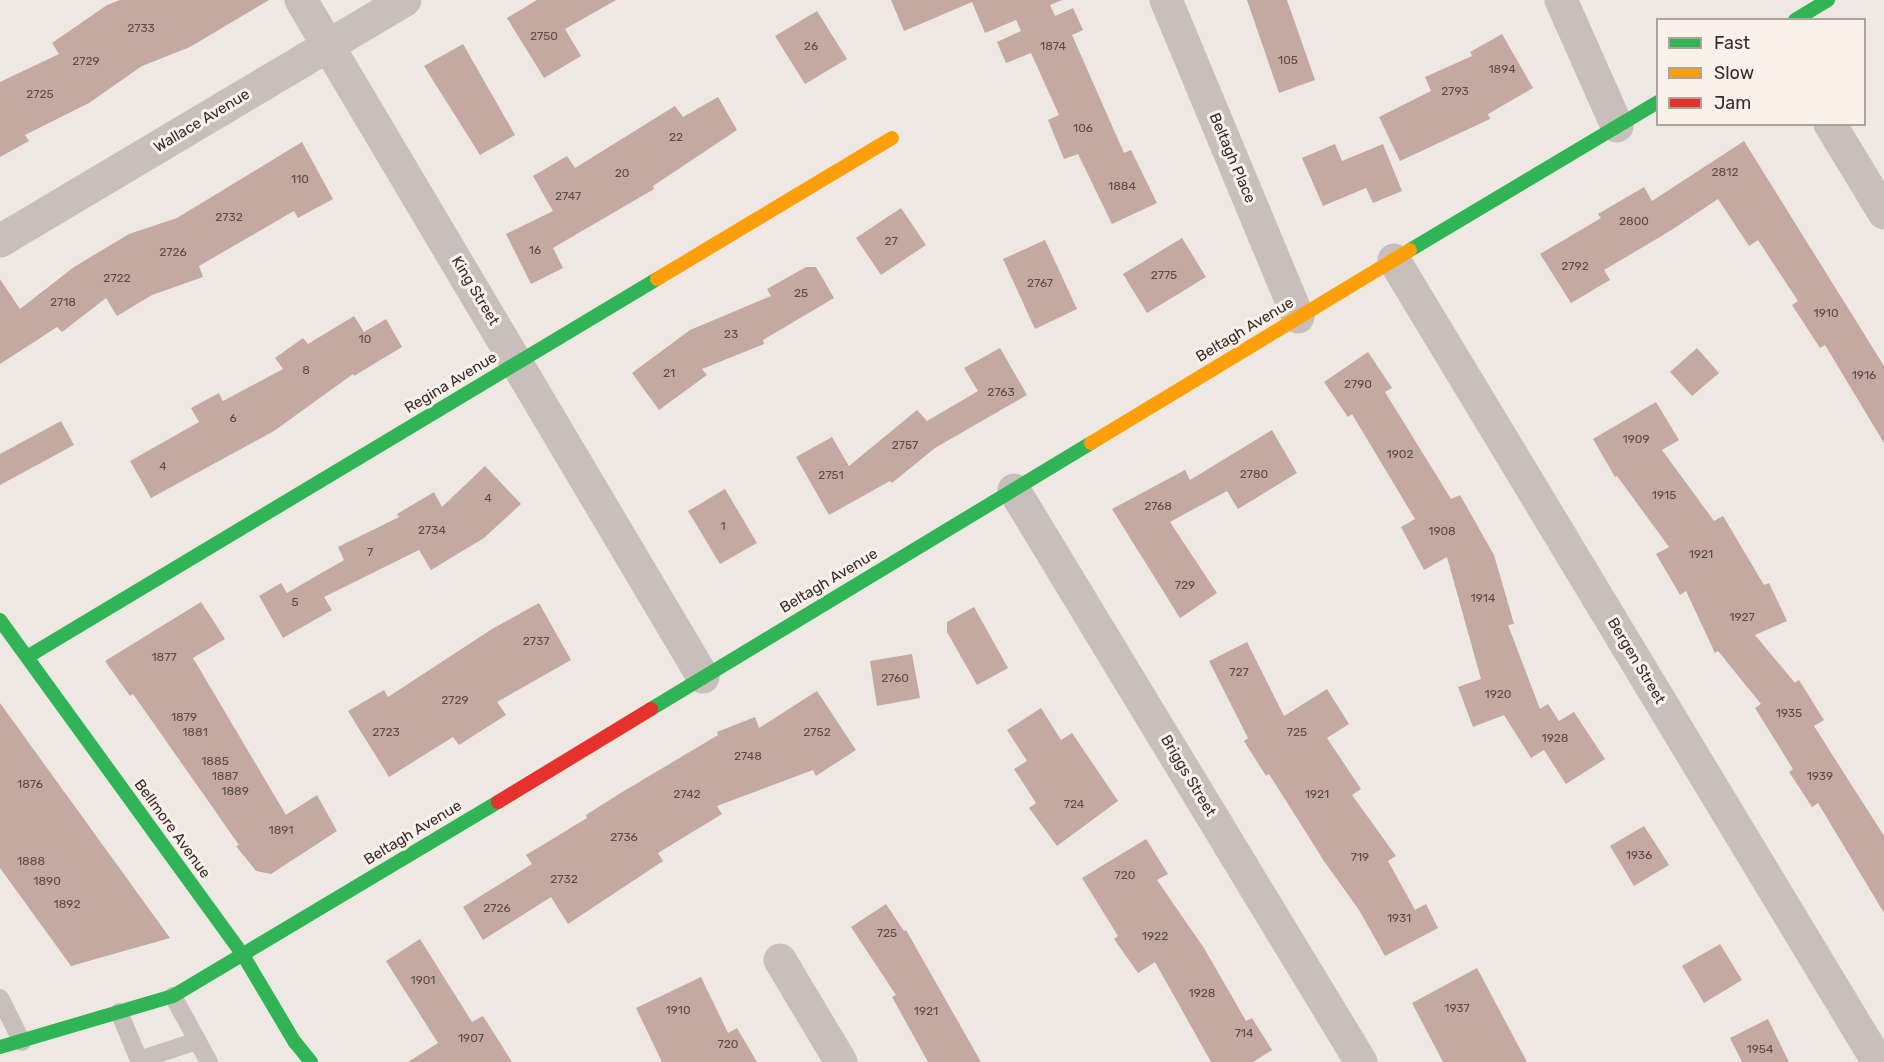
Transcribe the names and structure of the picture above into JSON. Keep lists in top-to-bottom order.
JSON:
{
  "streets": {
    "street": [
      "Wallace Avenue",
      "Beltagh Place",
      "King Street",
      "Beltagh Avenue",
      "Regina Avenue",
      "Bergen Street",
      "Briggs Street",
      "Bellmore Avenue"
    ]
  },
  "crossings": [
    ["Wallace Avenue", "King Street"],
    ["Beltagh Place", "Beltagh Avenue"],
    ["King Street", "Beltagh Avenue"],
    ["King Street", "Regina Avenue"],
    ["Beltagh Avenue", "Bergen Street"],
    ["Beltagh Avenue", "Briggs Street"],
    ["Beltagh Avenue", "Bellmore Avenue"],
    ["Regina Avenue", "Bellmore Avenue"]
  ],
  "house_numbers": [
    "2733",
    "2750",
    "26",
    "1874",
    "105",
    "2729",
    "1894",
    "2793",
    "2725",
    "106",
    "22",
    "2812",
    "20",
    "110",
    "1884",
    "2747",
    "2732",
    "2800",
    "27",
    "16",
    "2726",
    "2792",
    "2775",
    "2722",
    "2767",
    "25",
    "2718",
    "1910",
    "23",
    "10",
    "8",
    "21",
    "1916",
    "2790",
    "2763",
    "6",
    "1909",
    "2757",
    "1902",
    "4",
    "2780",
    "2751",
    "1915",
    "4",
    "2768",
    "1",
    "2734",
    "1908",
    "7",
    "1921",
    "729",
    "1914",
    "5",
    "1927",
    "2737",
    "1877",
    "727",
    "2760",
    "1920",
    "2729",
    "1935",
    "1879",
    "1881",
    "2723",
    "2752",
    "725",
    "1928",
    "2748",
    "1885",
    "1887",
    "1939",
    "1876",
    "1889",
    "2742",
    "1921",
    "724",
    "1891",
    "2736",
    "1936",
    "719",
    "1888",
    "720",
    "2732",
    "1890",
    "1892",
    "2726",
    "1931",
    "725",
    "1922",
    "1901",
    "1928",
    "1937",
    "1910",
    "1921",
    "714",
    "1907",
    "720",
    "1954"
  ],
  "legend": ["Fast", "Slow", "Jam"]
}
